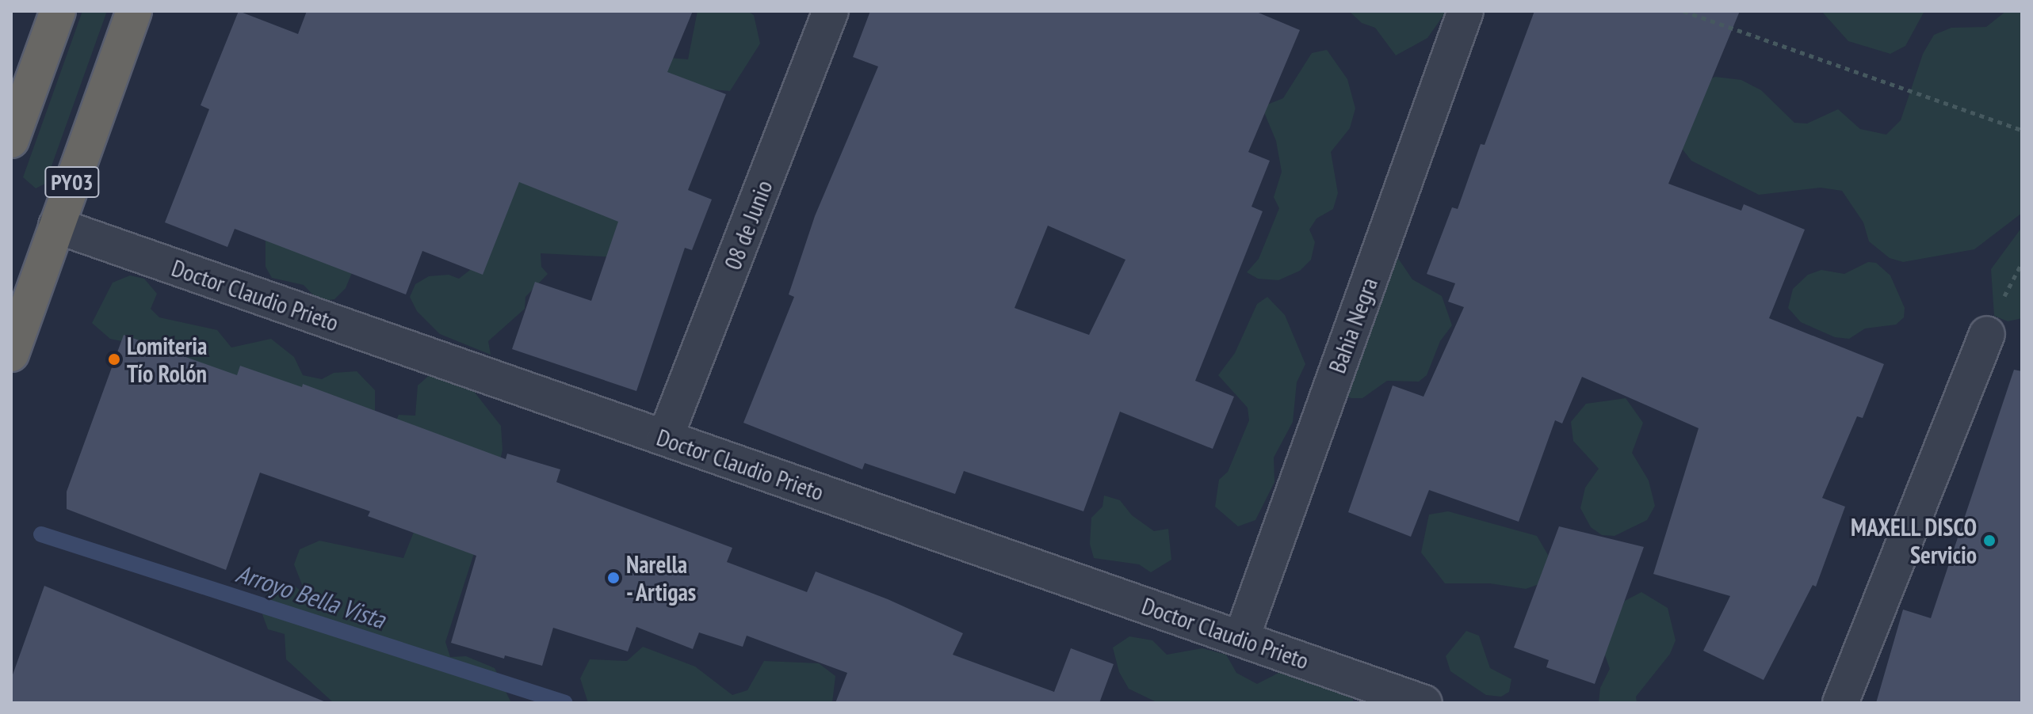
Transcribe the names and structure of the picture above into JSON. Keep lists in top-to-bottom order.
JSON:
{
  "streets": {
    "highway": ["PY03"],
    "street": ["08 de Junio", "Doctor Claudio Prieto", "Bahia Negra"]
  },
  "crossings": [
    ["PY03", "Doctor Claudio Prieto"],
    ["08 de Junio", "Doctor Claudio Prieto"],
    ["Doctor Claudio Prieto", "Bahia Negra"]
  ],
  "water": ["Arroyo Bella Vista"],
  "places": ["Lomiteria Tío Rolón", "MAXELL DISCO Servicio", "Narella - Artigas"]
}
